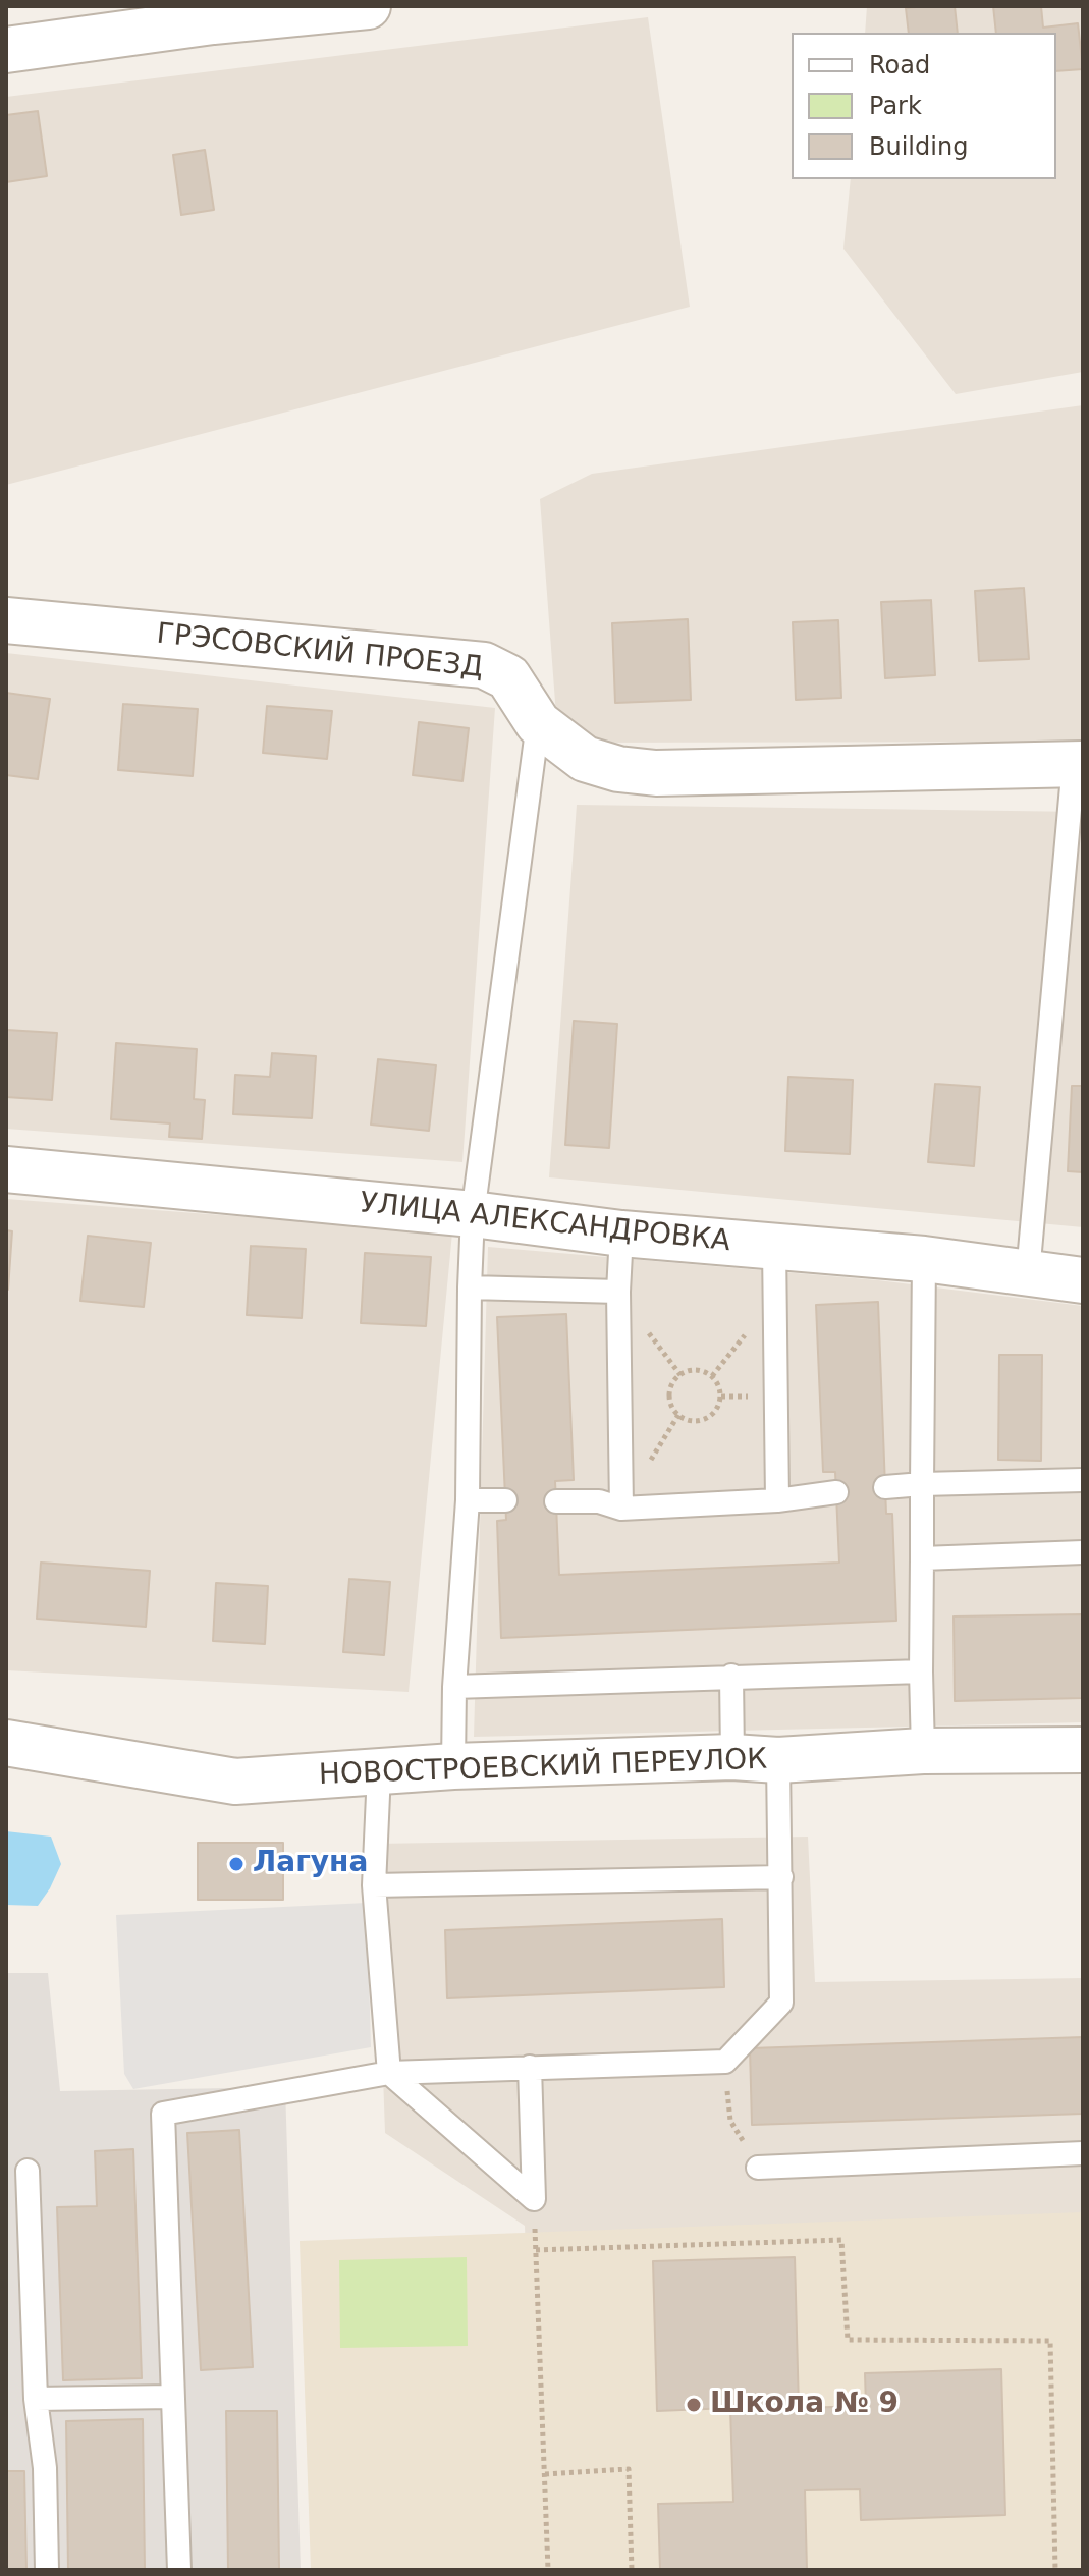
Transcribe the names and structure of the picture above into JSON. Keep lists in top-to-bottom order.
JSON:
{
  "streets": {
    "street": ["ГРЭСОВСКИЙ ПРОЕЗД", "УЛИЦА АЛЕКСАНДРОВКА", "НОВОСТРОЕВСКИЙ ПЕРЕУЛОК"]
  },
  "places": ["Лагуна", "Школа № 9"],
  "legend": ["Road", "Park", "Building"]
}
